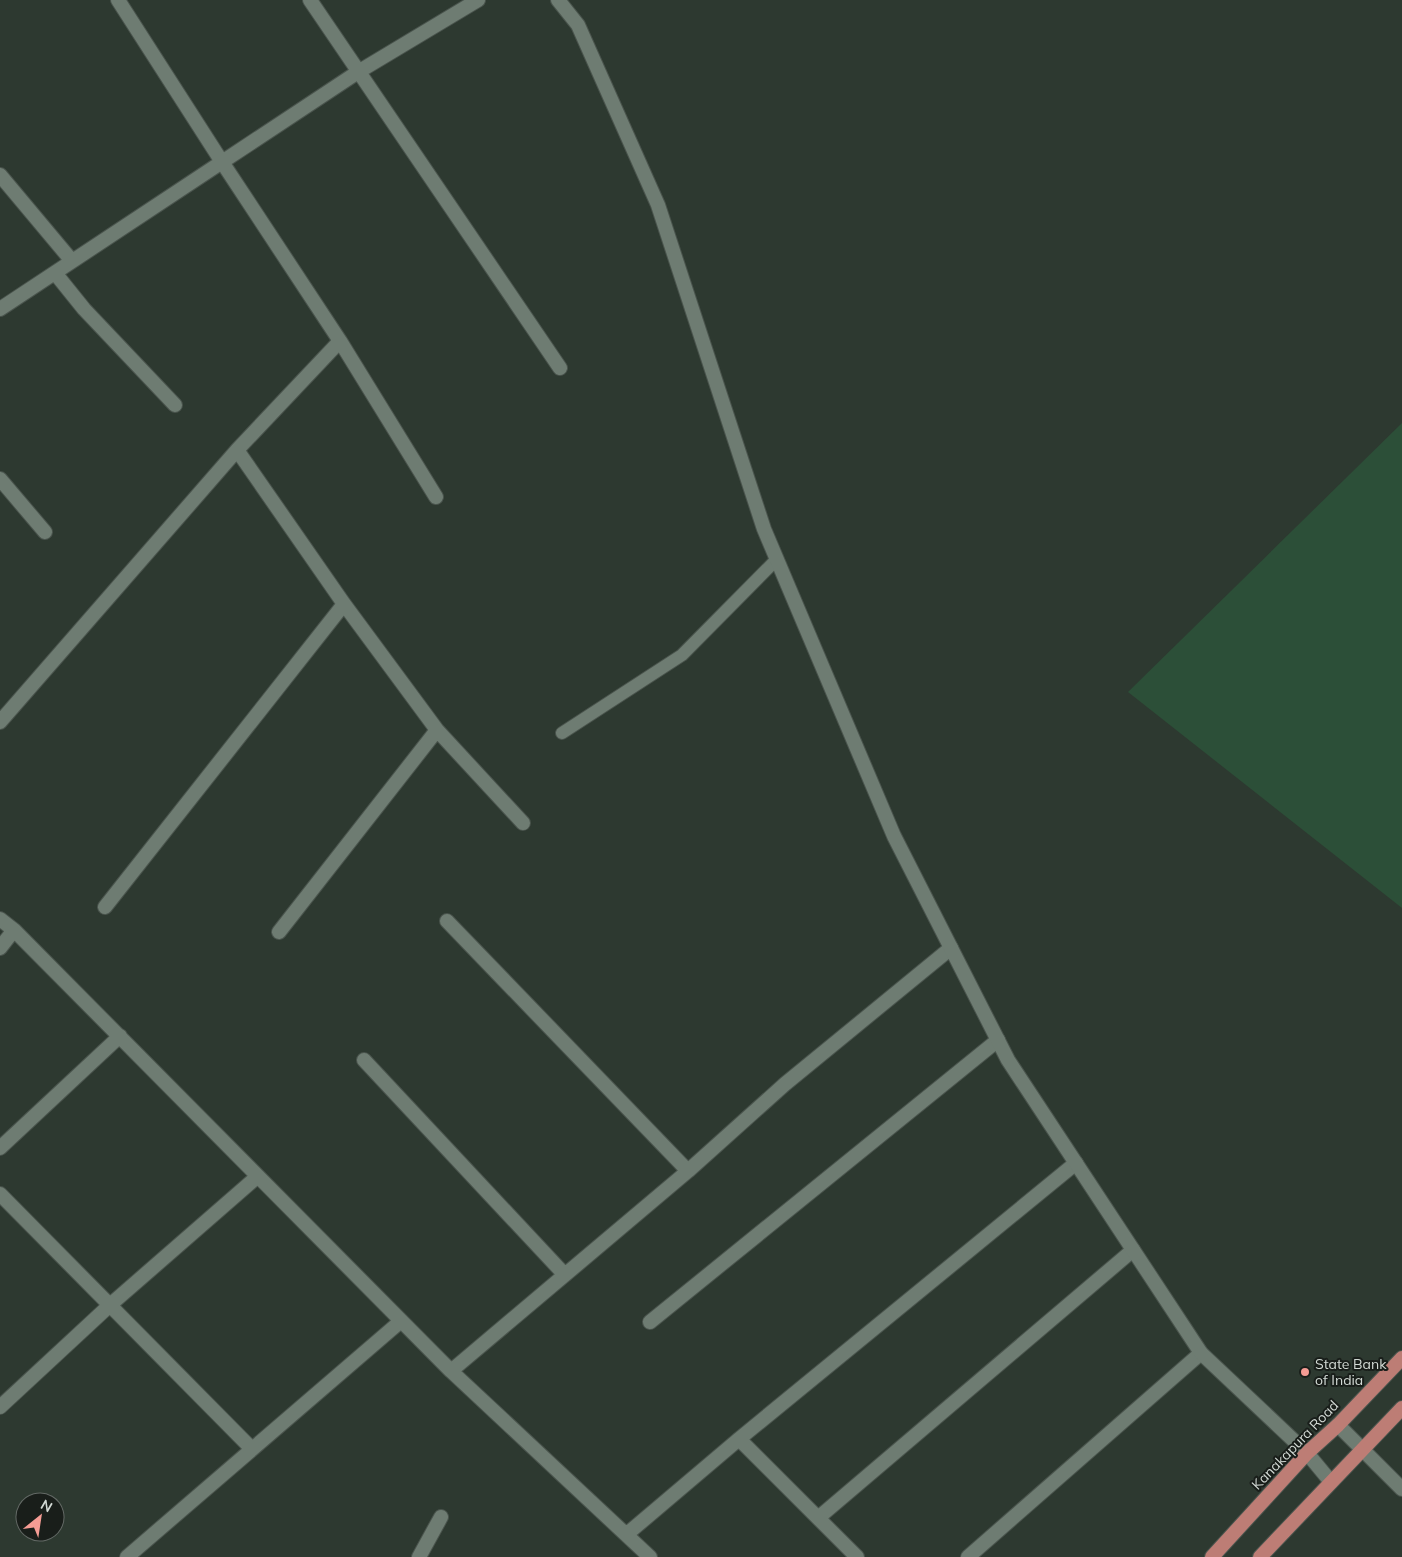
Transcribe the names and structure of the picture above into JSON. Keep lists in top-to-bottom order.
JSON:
{
  "streets": {
    "highway": ["Kanakapura Road"]
  },
  "places": ["State Bank of India"],
  "north": "top right"
}
